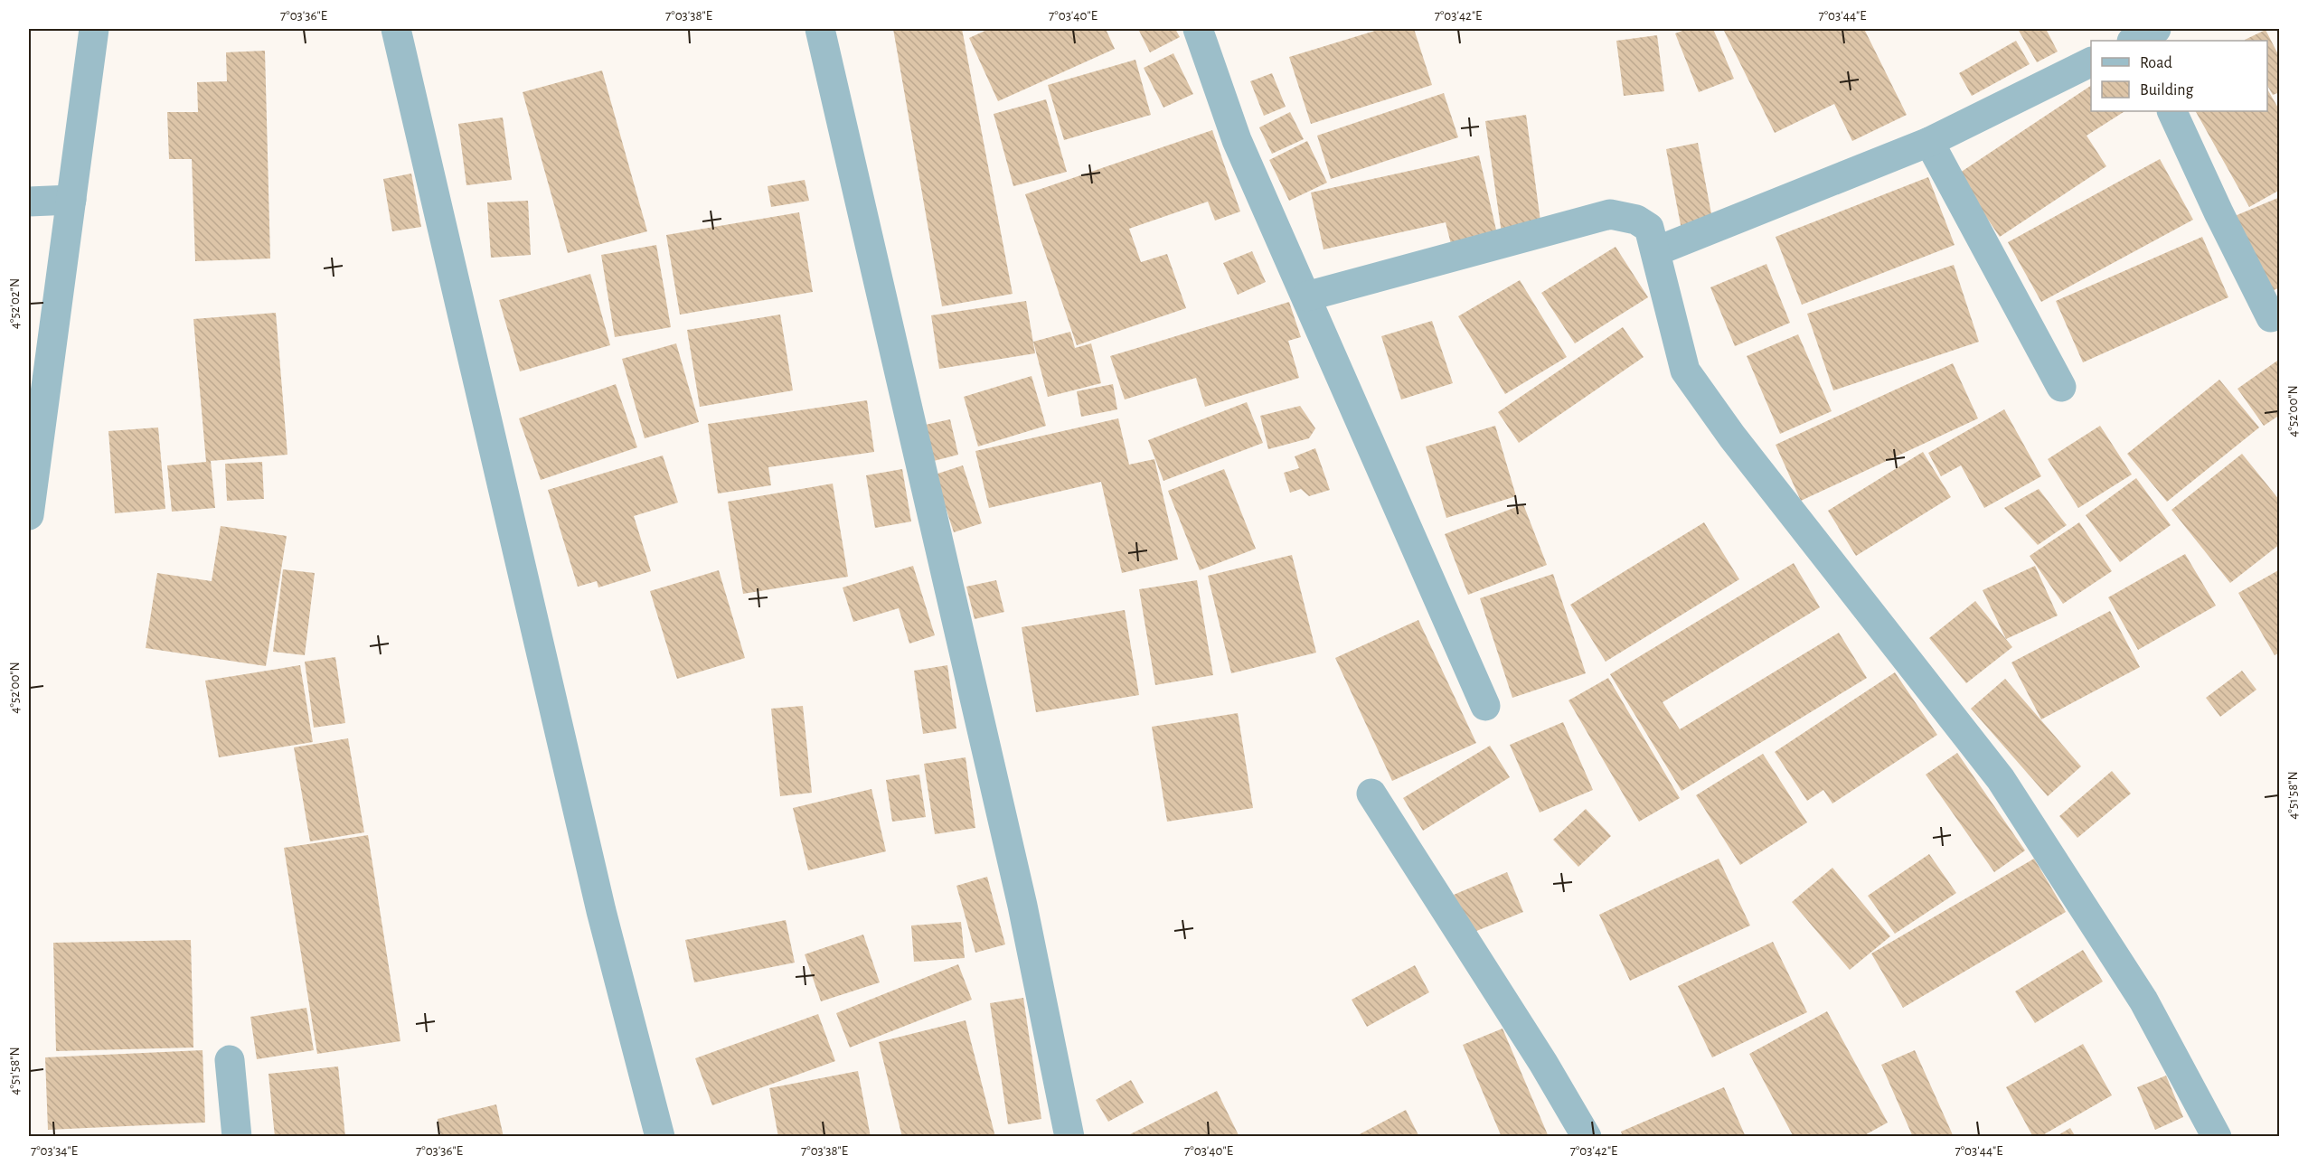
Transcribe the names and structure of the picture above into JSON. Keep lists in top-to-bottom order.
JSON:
{
  "legend": ["Road", "Building"],
  "coordinates": [
    "7°03'36\"E",
    "7°03'38\"E",
    "7°03'40\"E",
    "7°03'42\"E",
    "7°03'44\"E",
    "4°52'02\"N",
    "4°52'00\"N",
    "4°51'58\"N",
    "7°03'34\"E"
  ]
}
